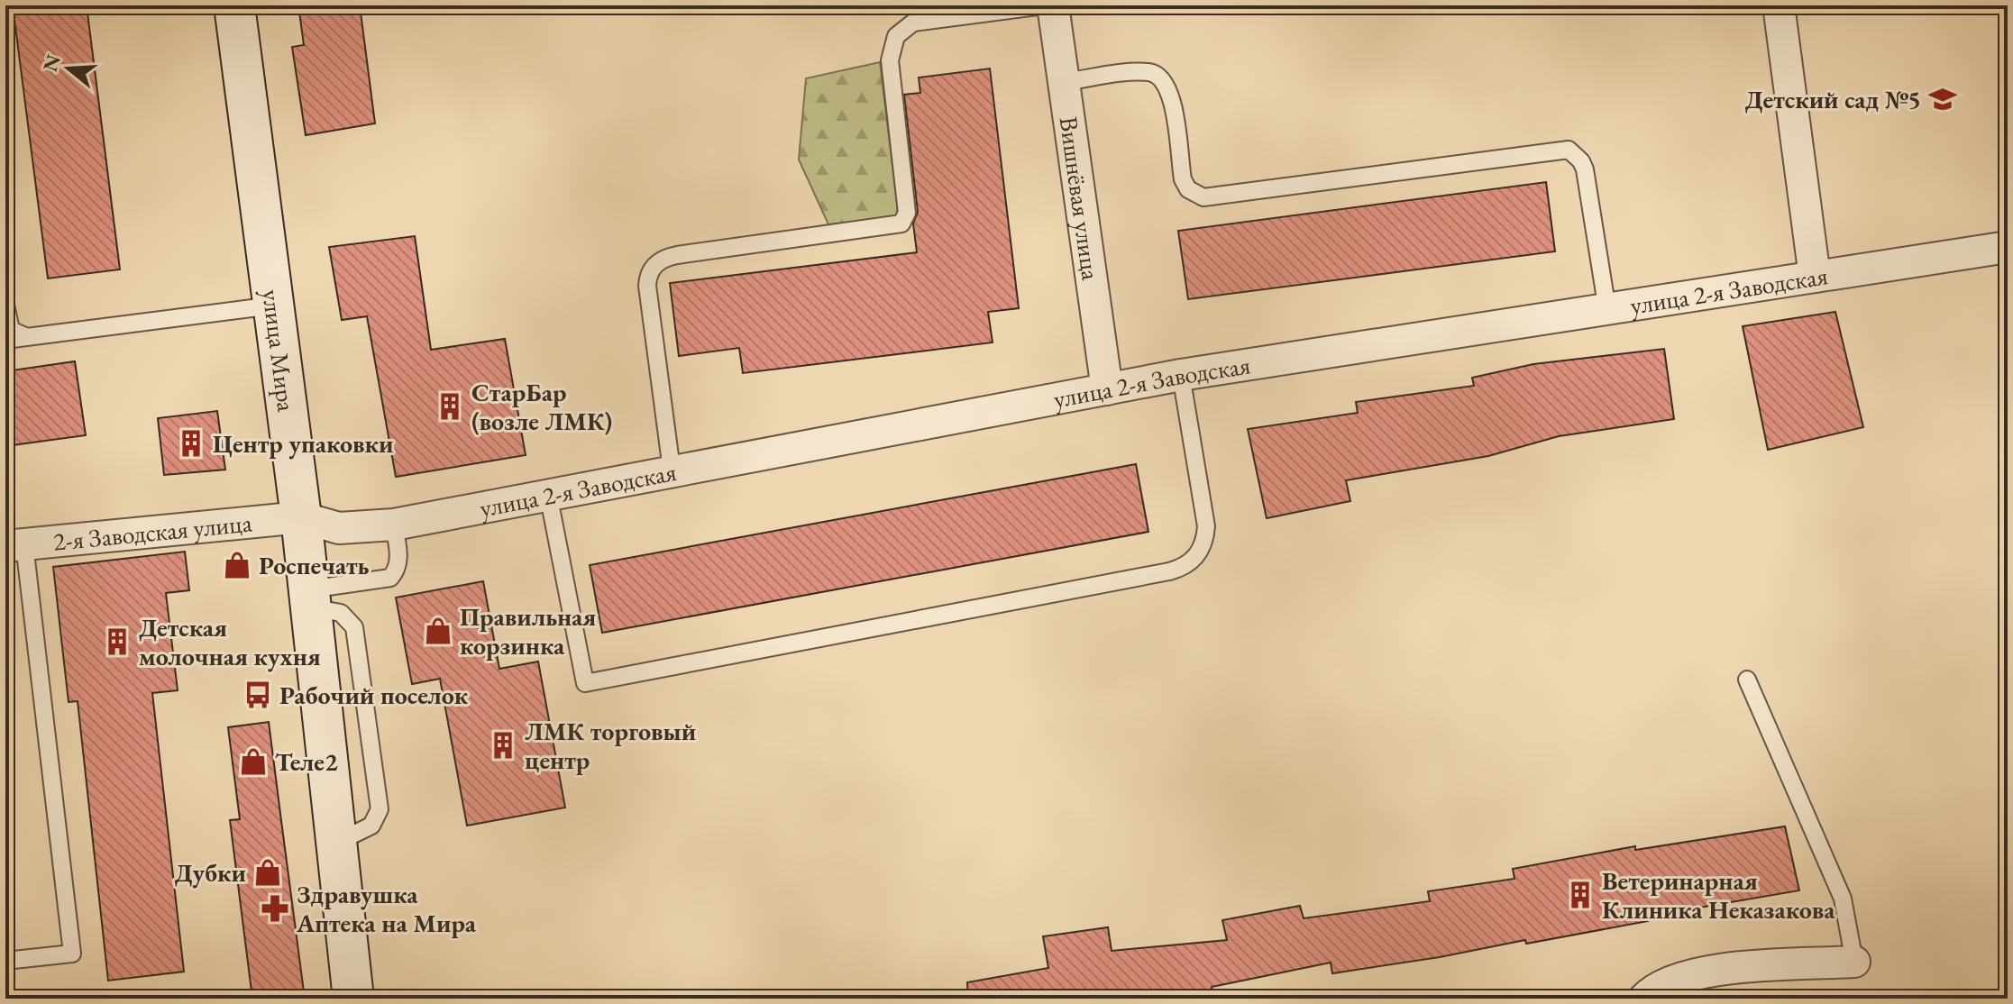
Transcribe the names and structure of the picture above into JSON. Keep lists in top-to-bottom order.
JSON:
{
  "streets": {
    "street": [
      "Вишнёвая улица",
      "улица 2-я Заводская",
      "улица Мира",
      "2-я Заводская улица"
    ]
  },
  "crossings": [
    ["Вишнёвая улица", "улица 2-я Заводская"],
    ["улица 2-я Заводская", "улица Мира"],
    ["улица 2-я Заводская", "2-я Заводская улица"],
    ["улица Мира", "2-я Заводская улица"]
  ],
  "places": {
    "school or university": ["Детский сад №5"],
    "building": [
      "СтарБар (возле ЛМК)",
      "Центр упаковки",
      "Детская молочная кухня",
      "ЛМК торговый центр",
      "Ветеринарная Клиника Неказакова"
    ],
    "shop": [
      "Роспечать",
      "Правильная корзинка",
      "Теле2",
      "Дубки"
    ],
    "bus stop": ["Рабочий поселок"],
    "pharmacy": ["Здравушка Аптека на Мира"]
  },
  "north": "left"
}
